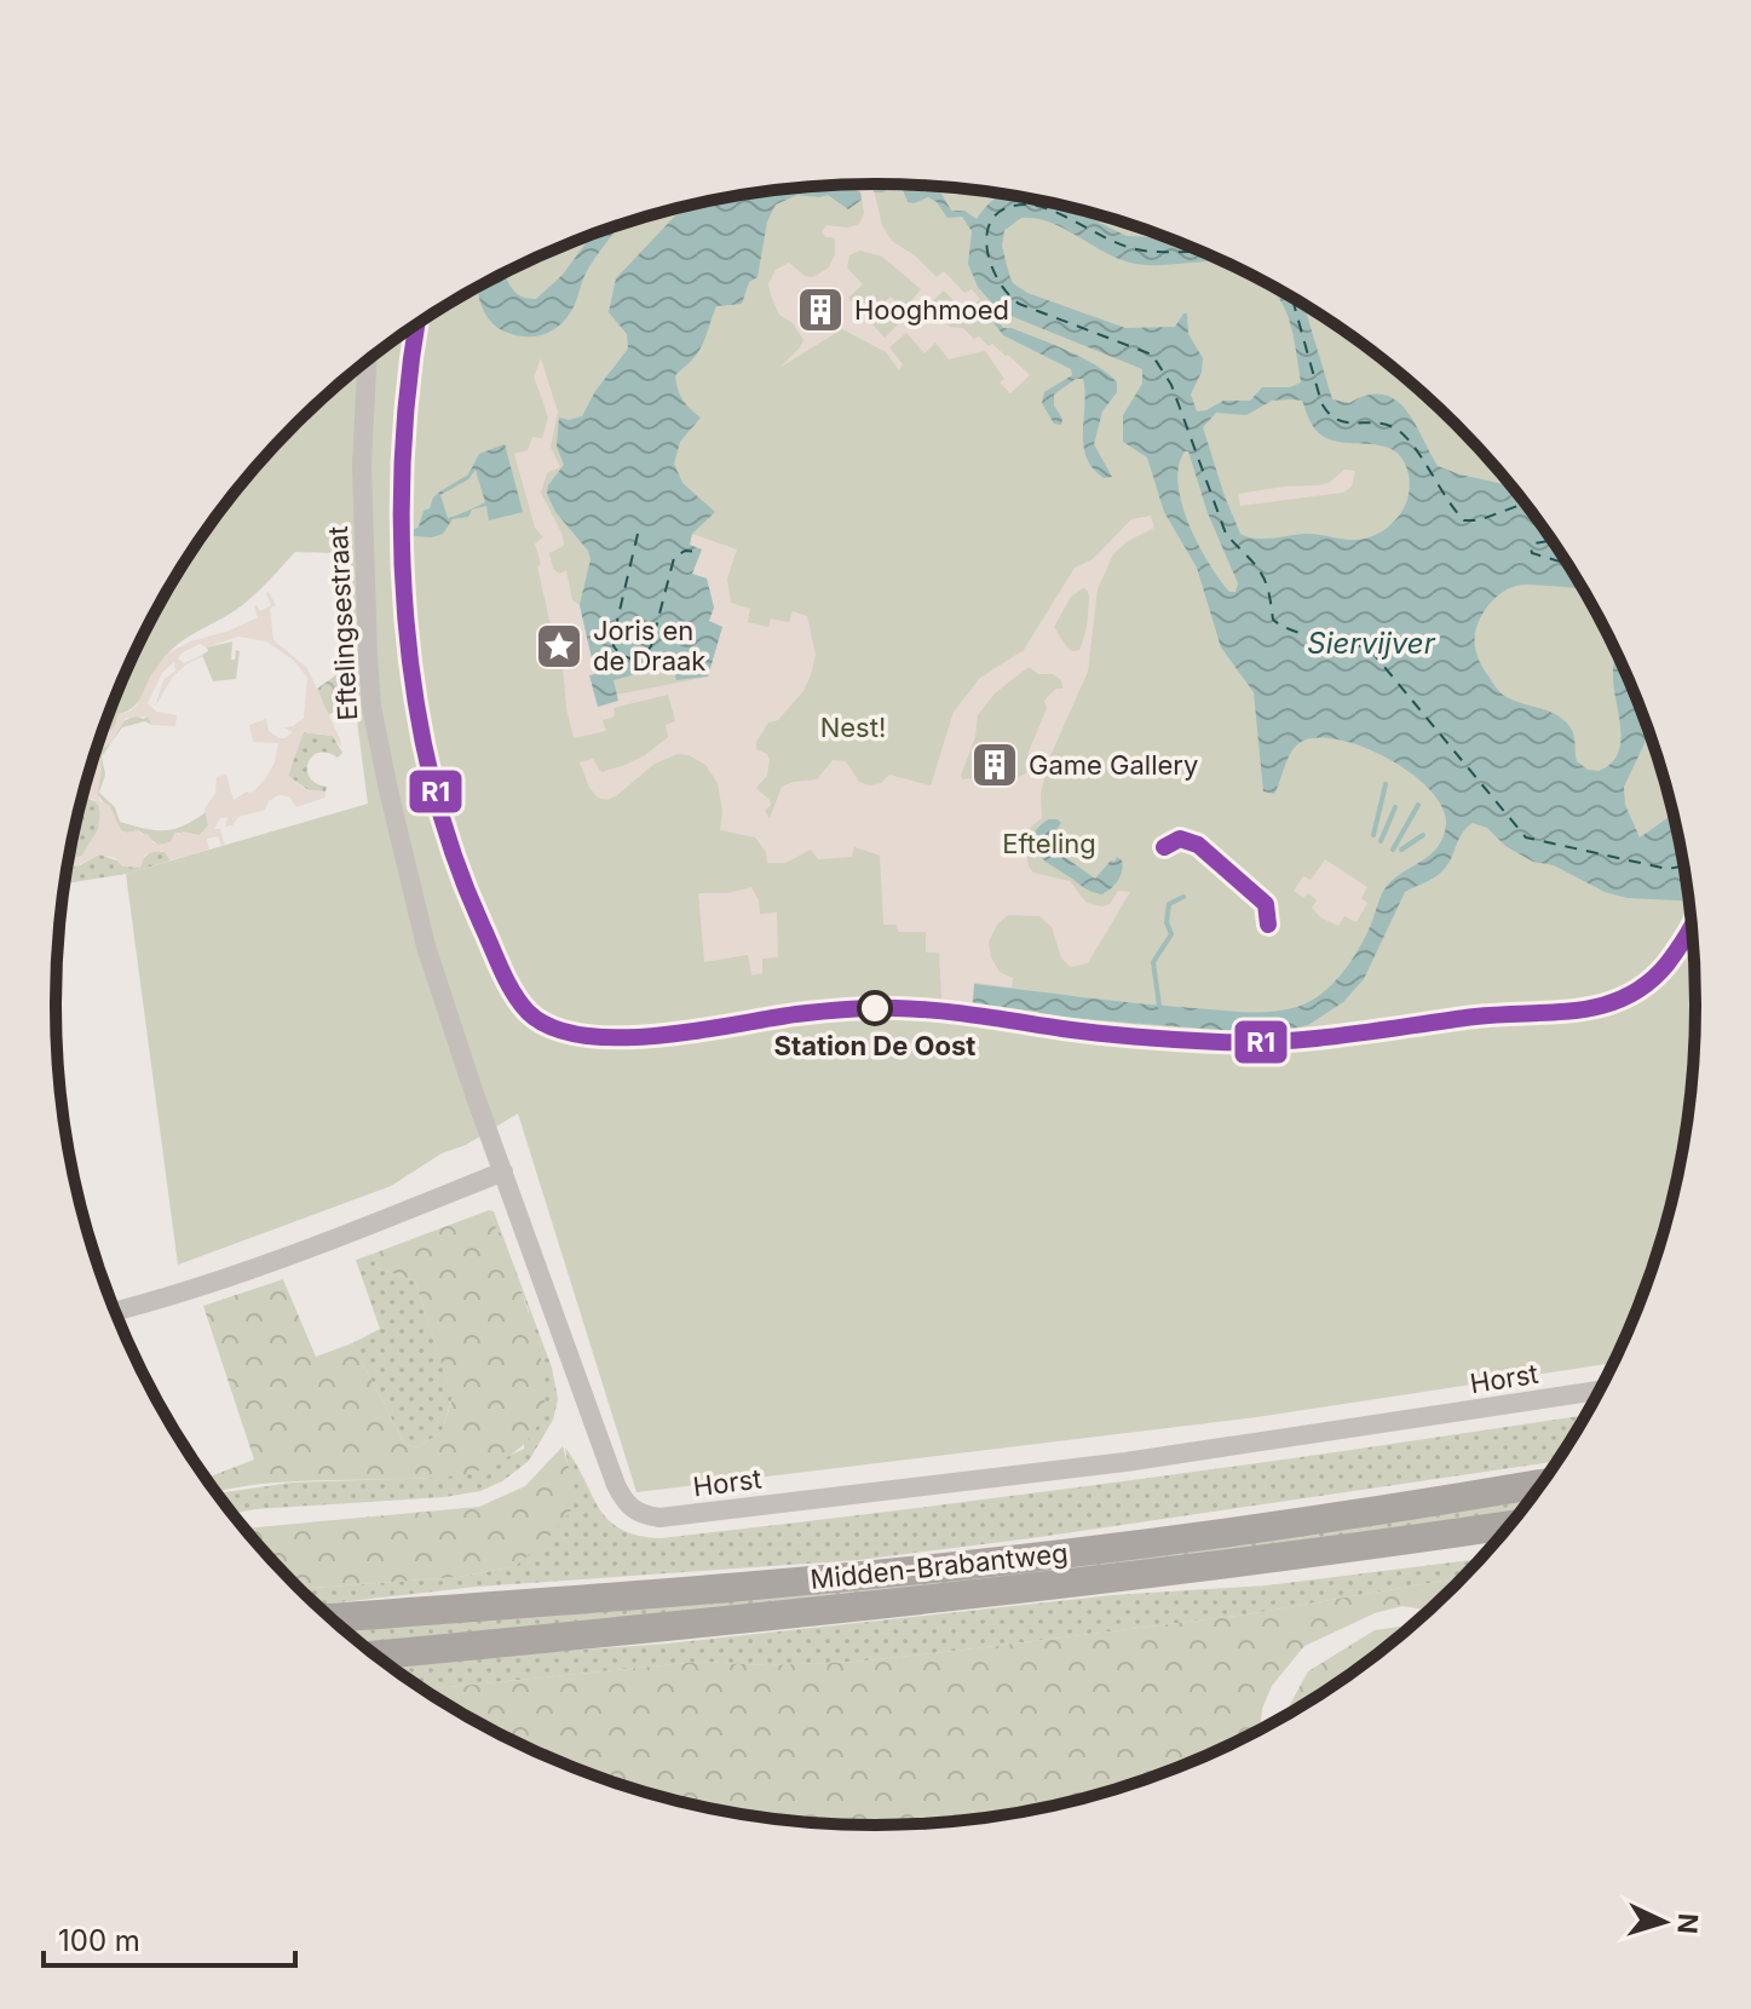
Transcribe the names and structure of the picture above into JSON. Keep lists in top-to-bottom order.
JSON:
{
  "streets": {
    "highway": ["Midden-Brabantweg"],
    "street": ["Eftelingsestraat", "Horst"]
  },
  "crossings": [
    ["Eftelingsestraat", "Horst"]
  ],
  "water": ["Siervijver"],
  "parks": ["Nest!", "Efteling"],
  "places": {
    "building": ["Hooghmoed", "Game Gallery"],
    "place": ["Joris en de Draak"],
    "other": ["Station De Oost"]
  },
  "lines": ["transit line R1"],
  "scale_bar": "100 m",
  "north": "right"
}
